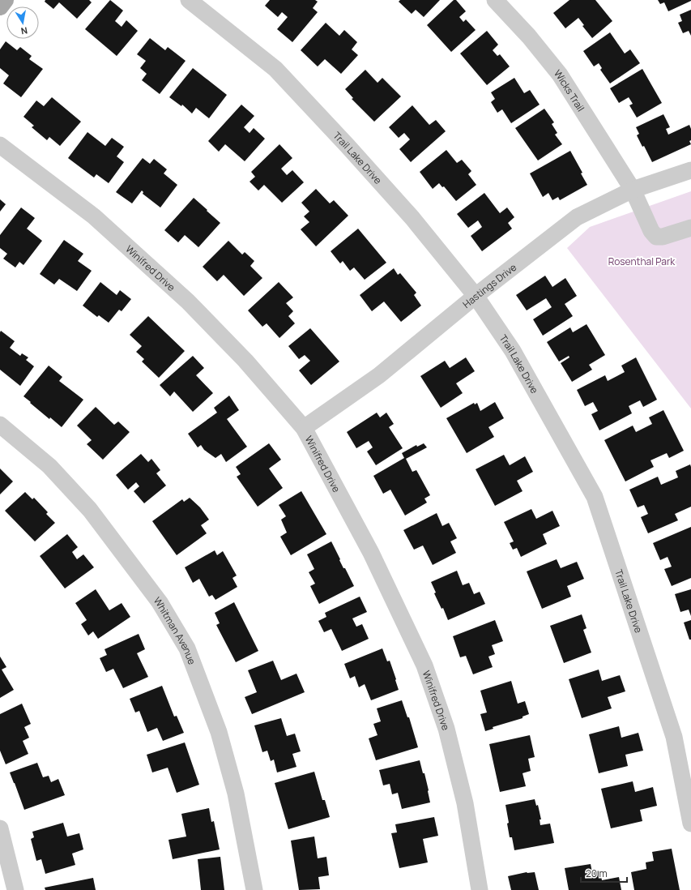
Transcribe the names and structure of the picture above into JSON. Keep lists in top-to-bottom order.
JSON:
{
  "streets": {
    "street": [
      "Wicks Trail",
      "Trail Lake Drive",
      "Winifred Drive",
      "Hastings Drive",
      "Whitman Avenue"
    ]
  },
  "crossings": [
    ["Wicks Trail", "Hastings Drive"],
    ["Trail Lake Drive", "Hastings Drive"],
    ["Winifred Drive", "Hastings Drive"]
  ],
  "parks": ["Rosenthal Park"],
  "scale_bar": "20 m",
  "north": "bottom"
}
